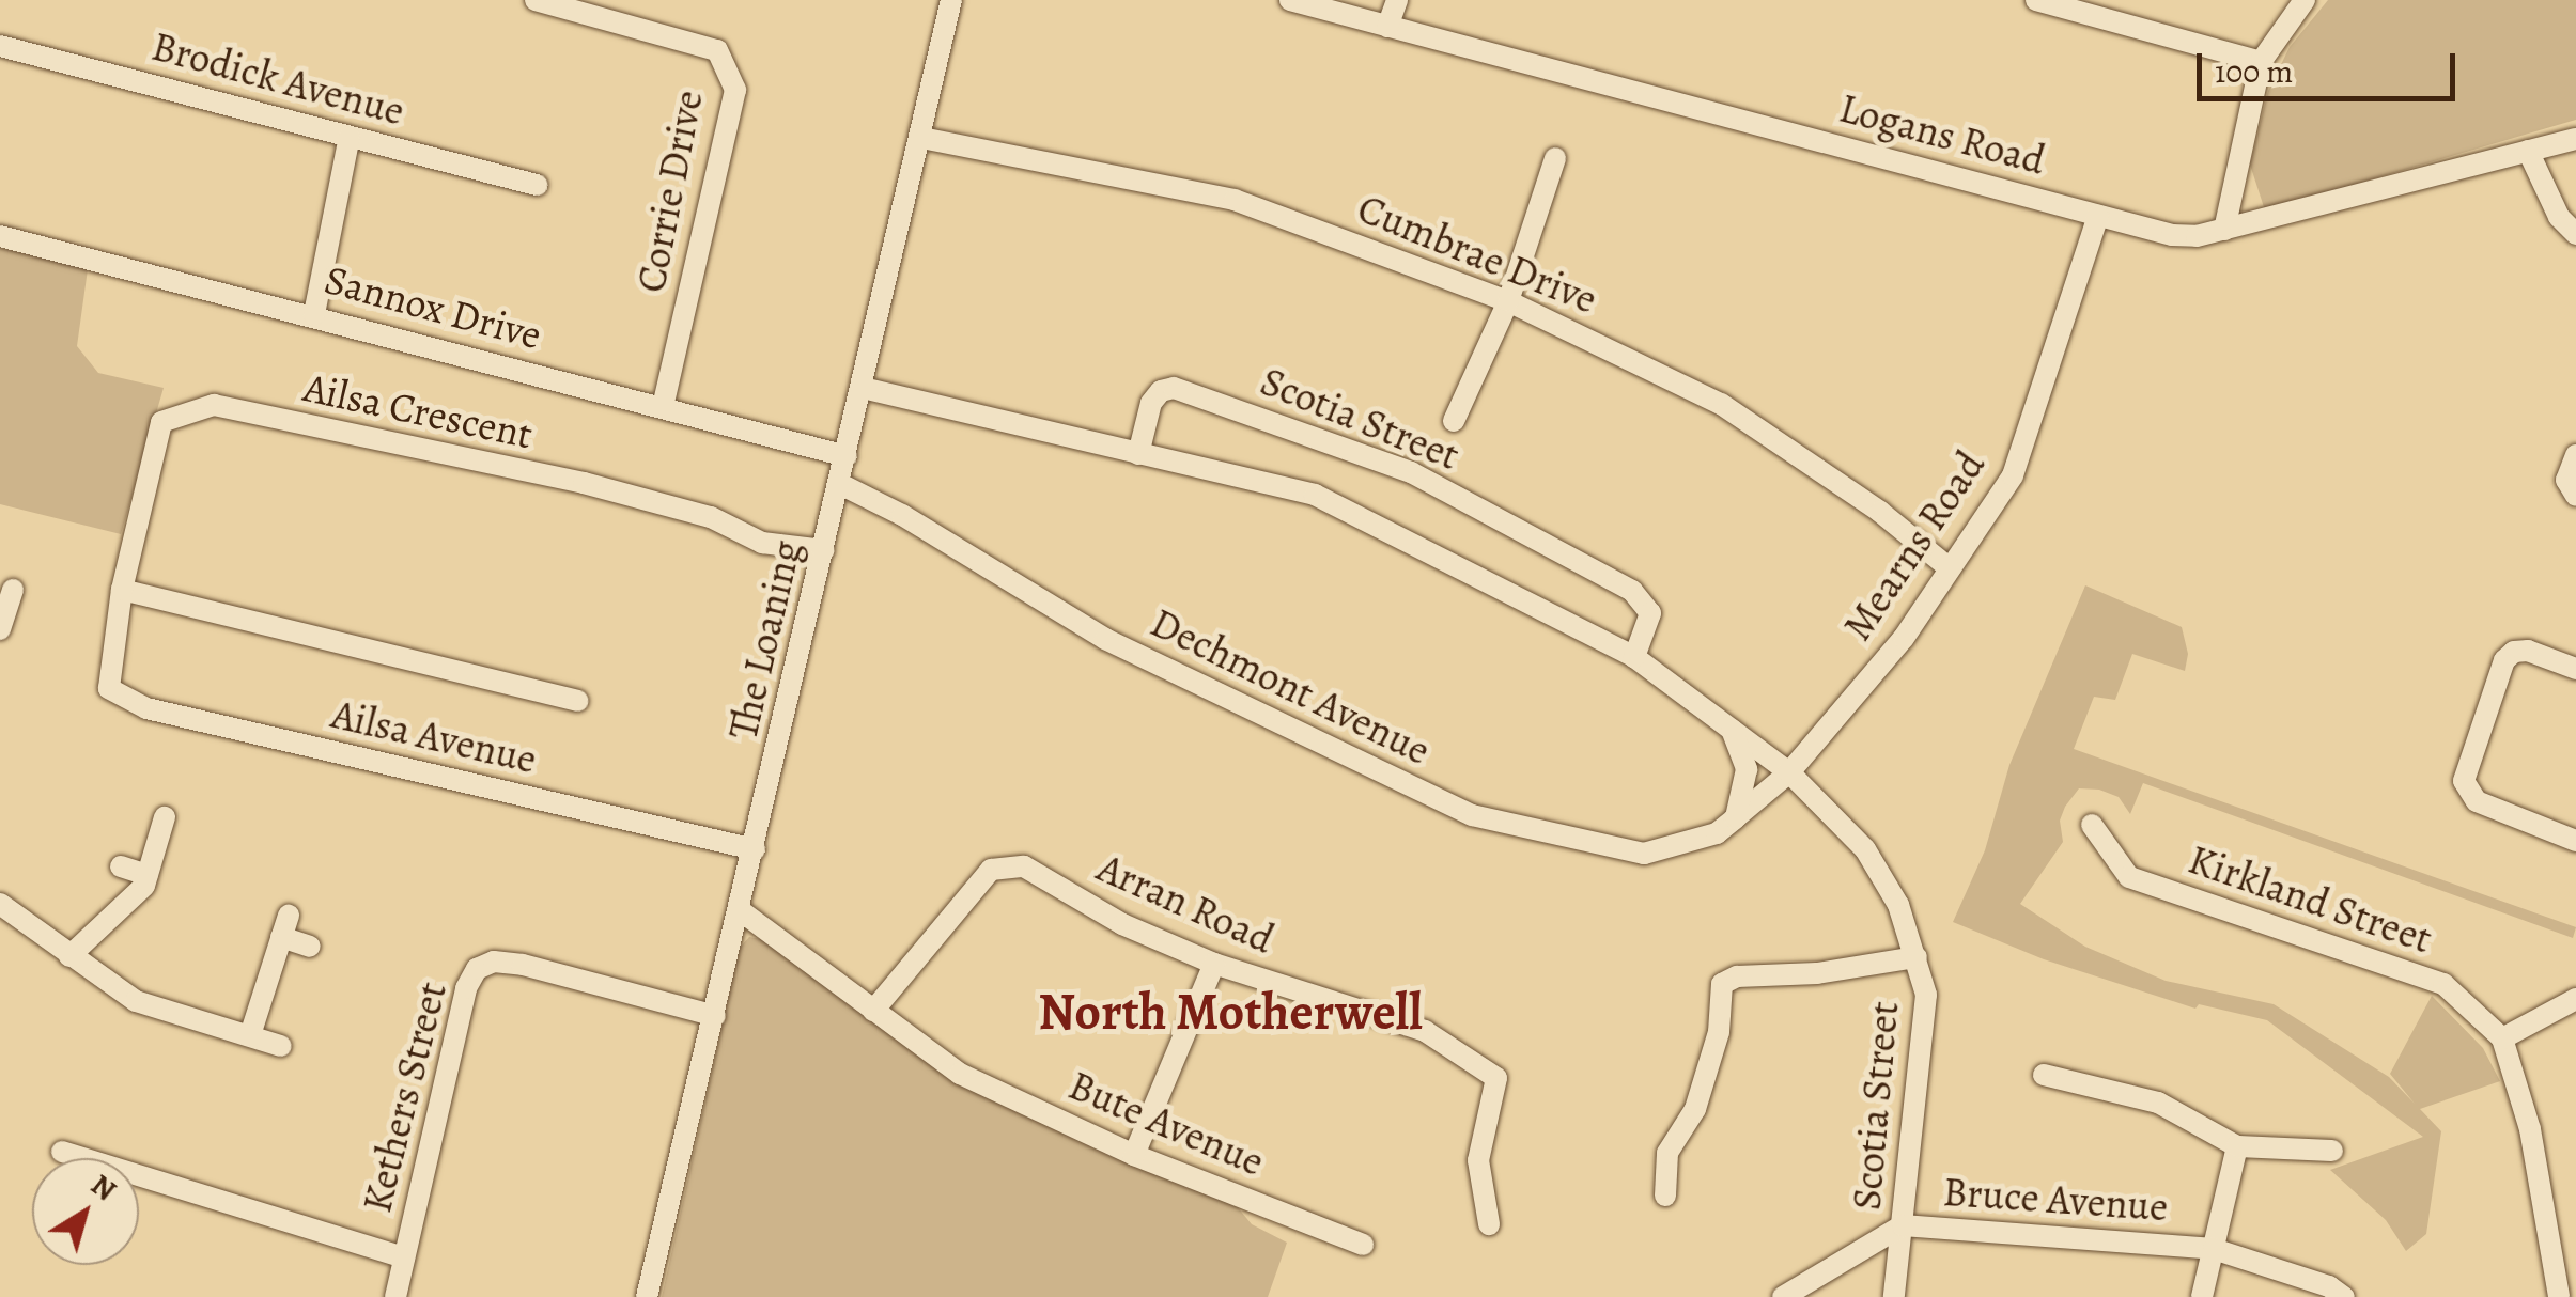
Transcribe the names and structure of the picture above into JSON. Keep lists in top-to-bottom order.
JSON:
{
  "streets": {
    "street": [
      "Brodick Avenue",
      "Logans Road",
      "Corrie Drive",
      "Cumbrae Drive",
      "Sannox Drive",
      "Ailsa Crescent",
      "Scotia Street",
      "Mearns Road",
      "The Loaning",
      "Dechmont Avenue",
      "Ailsa Avenue",
      "Kirkland Street",
      "Arran Road",
      "Kethers Street",
      "Bute Avenue",
      "Bruce Avenue"
    ]
  },
  "crossings": [
    ["Logans Road", "Mearns Road"],
    ["Corrie Drive", "Sannox Drive"],
    ["Cumbrae Drive", "Mearns Road"],
    ["Cumbrae Drive", "The Loaning"],
    ["Sannox Drive", "The Loaning"],
    ["Ailsa Crescent", "The Loaning"],
    ["Ailsa Crescent", "Ailsa Avenue"],
    ["Scotia Street", "Mearns Road"],
    ["Scotia Street", "The Loaning"],
    ["Scotia Street", "Dechmont Avenue"],
    ["Scotia Street", "Bruce Avenue"],
    ["Mearns Road", "Dechmont Avenue"],
    ["The Loaning", "Dechmont Avenue"],
    ["The Loaning", "Ailsa Avenue"],
    ["The Loaning", "Kethers Street"],
    ["The Loaning", "Bute Avenue"],
    ["Arran Road", "Bute Avenue"]
  ],
  "districts": ["North Motherwell"],
  "scale_bar": "100 m",
  "north": "top right"
}
